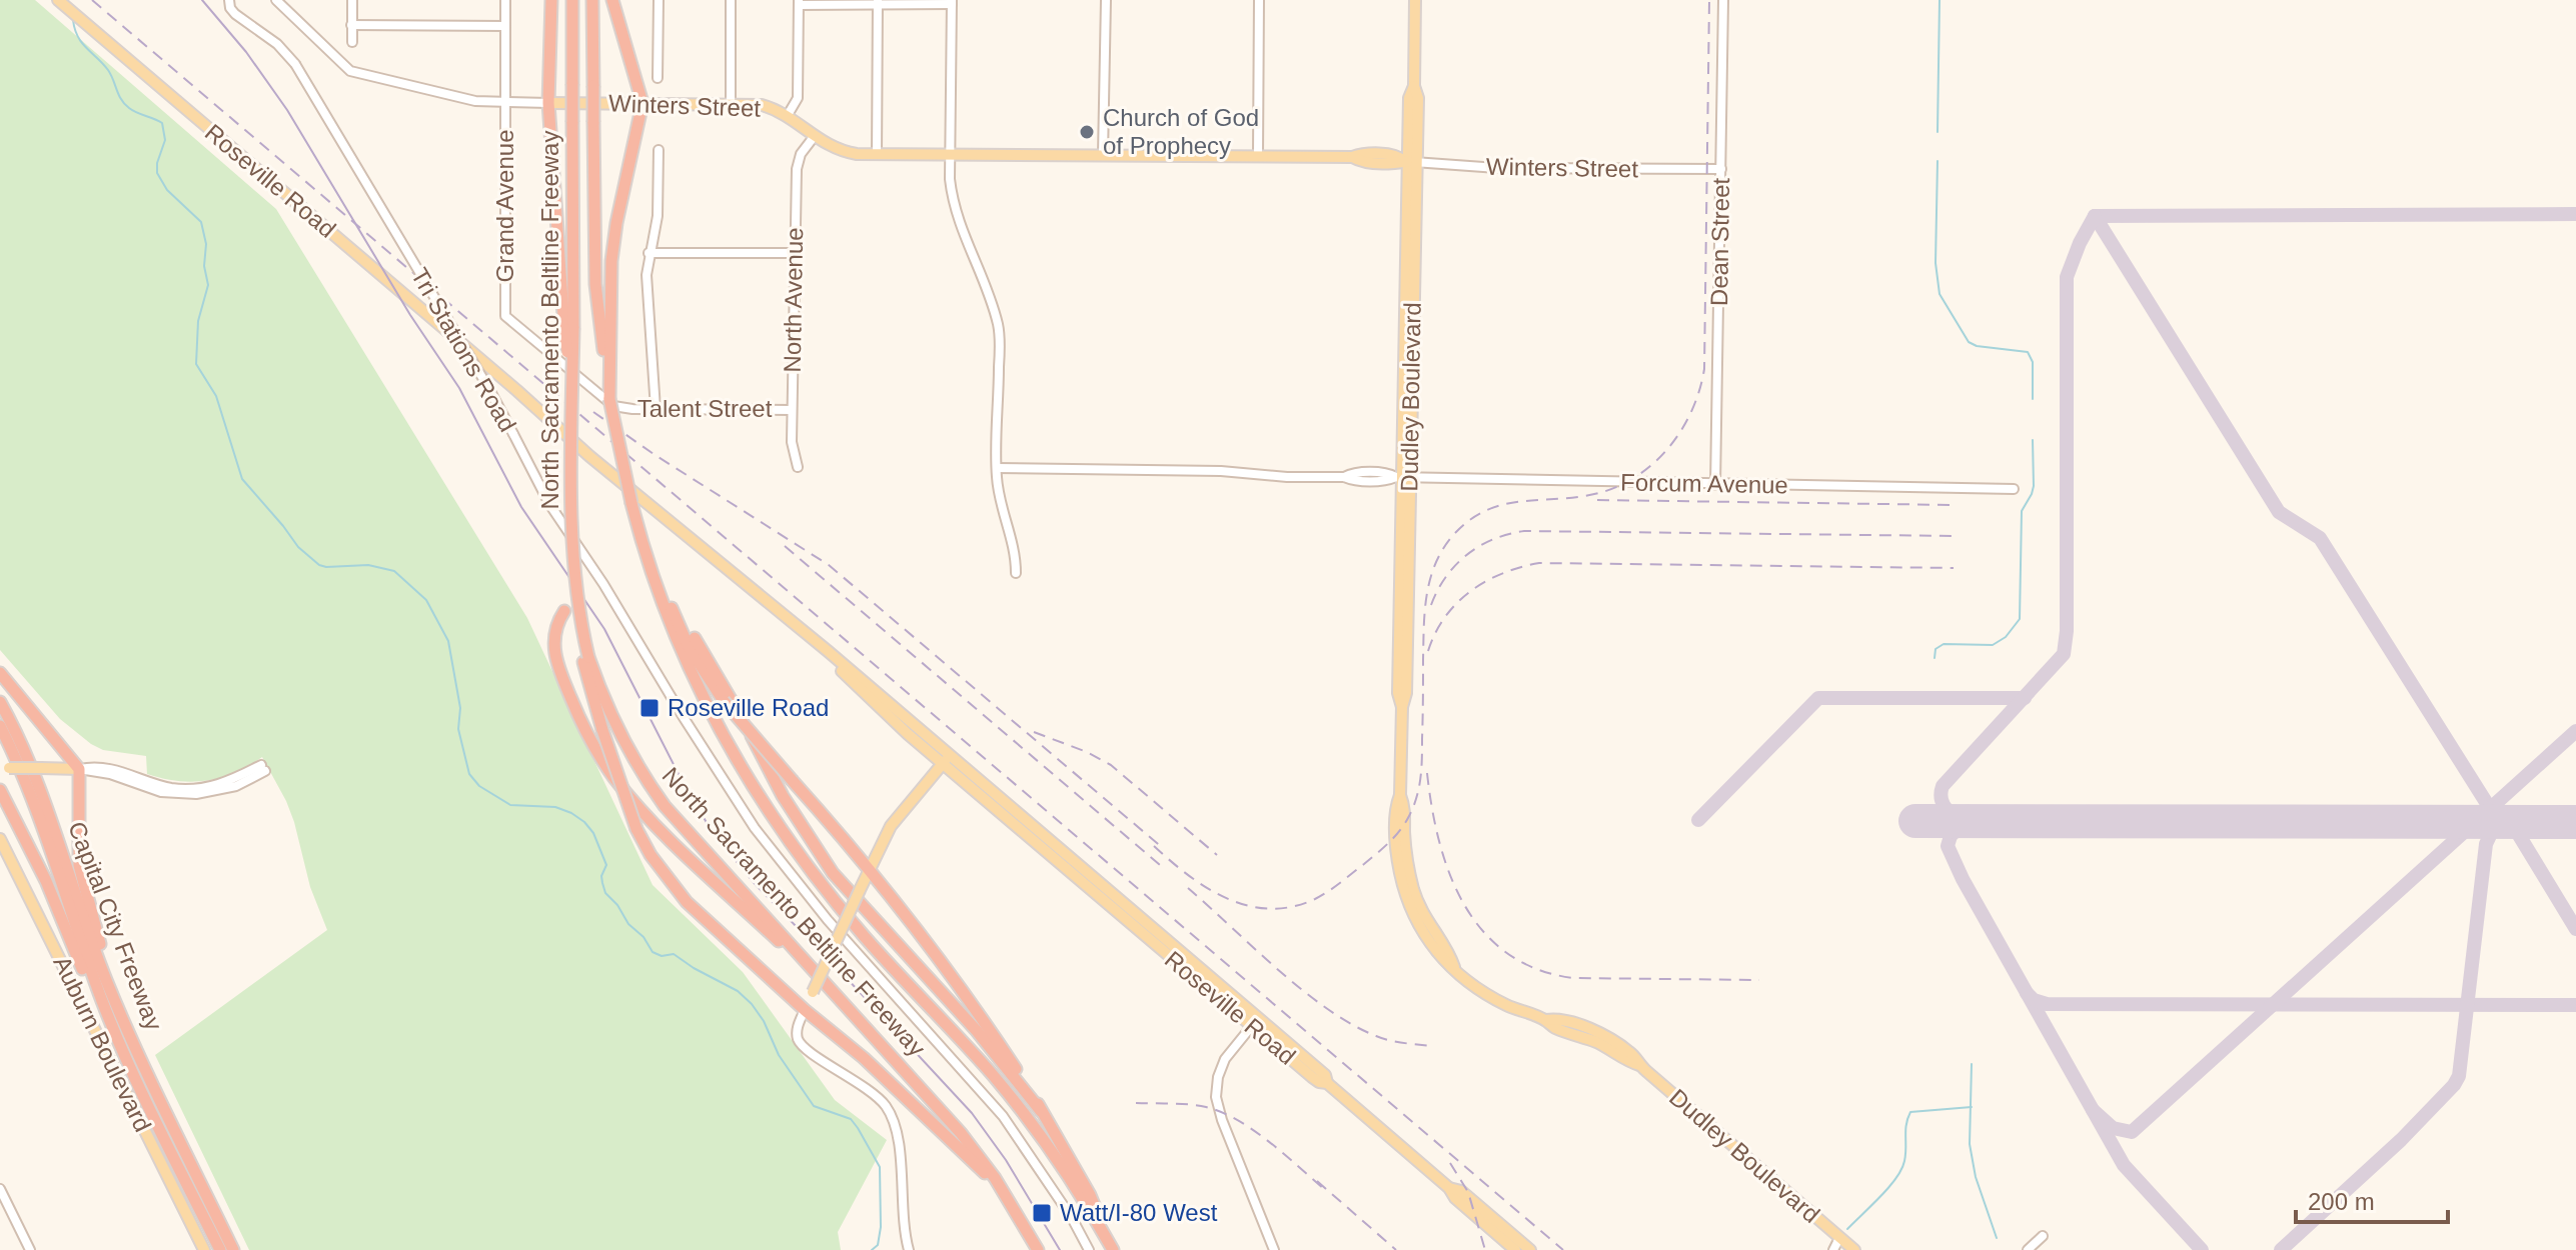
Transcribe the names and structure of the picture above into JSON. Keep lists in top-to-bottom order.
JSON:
{
  "streets": {
    "highway": ["North Sacramento Beltline Freeway", "Capital City Freeway"],
    "main road": [
      "Winters Street",
      "Roseville Road",
      "Dudley Boulevard",
      "Auburn Boulevard"
    ],
    "street": [
      "Grand Avenue",
      "Dean Street",
      "North Avenue",
      "Tri Stations Road",
      "Talent Street",
      "Forcum Avenue"
    ]
  },
  "crossings": [
    ["Winters Street", "Grand Avenue"],
    ["Winters Street", "Dean Street"],
    ["Winters Street", "North Avenue"],
    ["Winters Street", "Dudley Boulevard"],
    ["Grand Avenue", "North Sacramento Beltline Freeway"],
    ["Grand Avenue", "Talent Street"],
    ["Dean Street", "Forcum Avenue"],
    ["North Avenue", "Talent Street"],
    ["North Sacramento Beltline Freeway", "Talent Street"],
    ["Dudley Boulevard", "Forcum Avenue"]
  ],
  "places": {
    "other": ["Church of God of Prophecy"],
    "transit": ["Roseville Road", "Watt/I-80 West"]
  },
  "scale_bar": "200 m"
}
